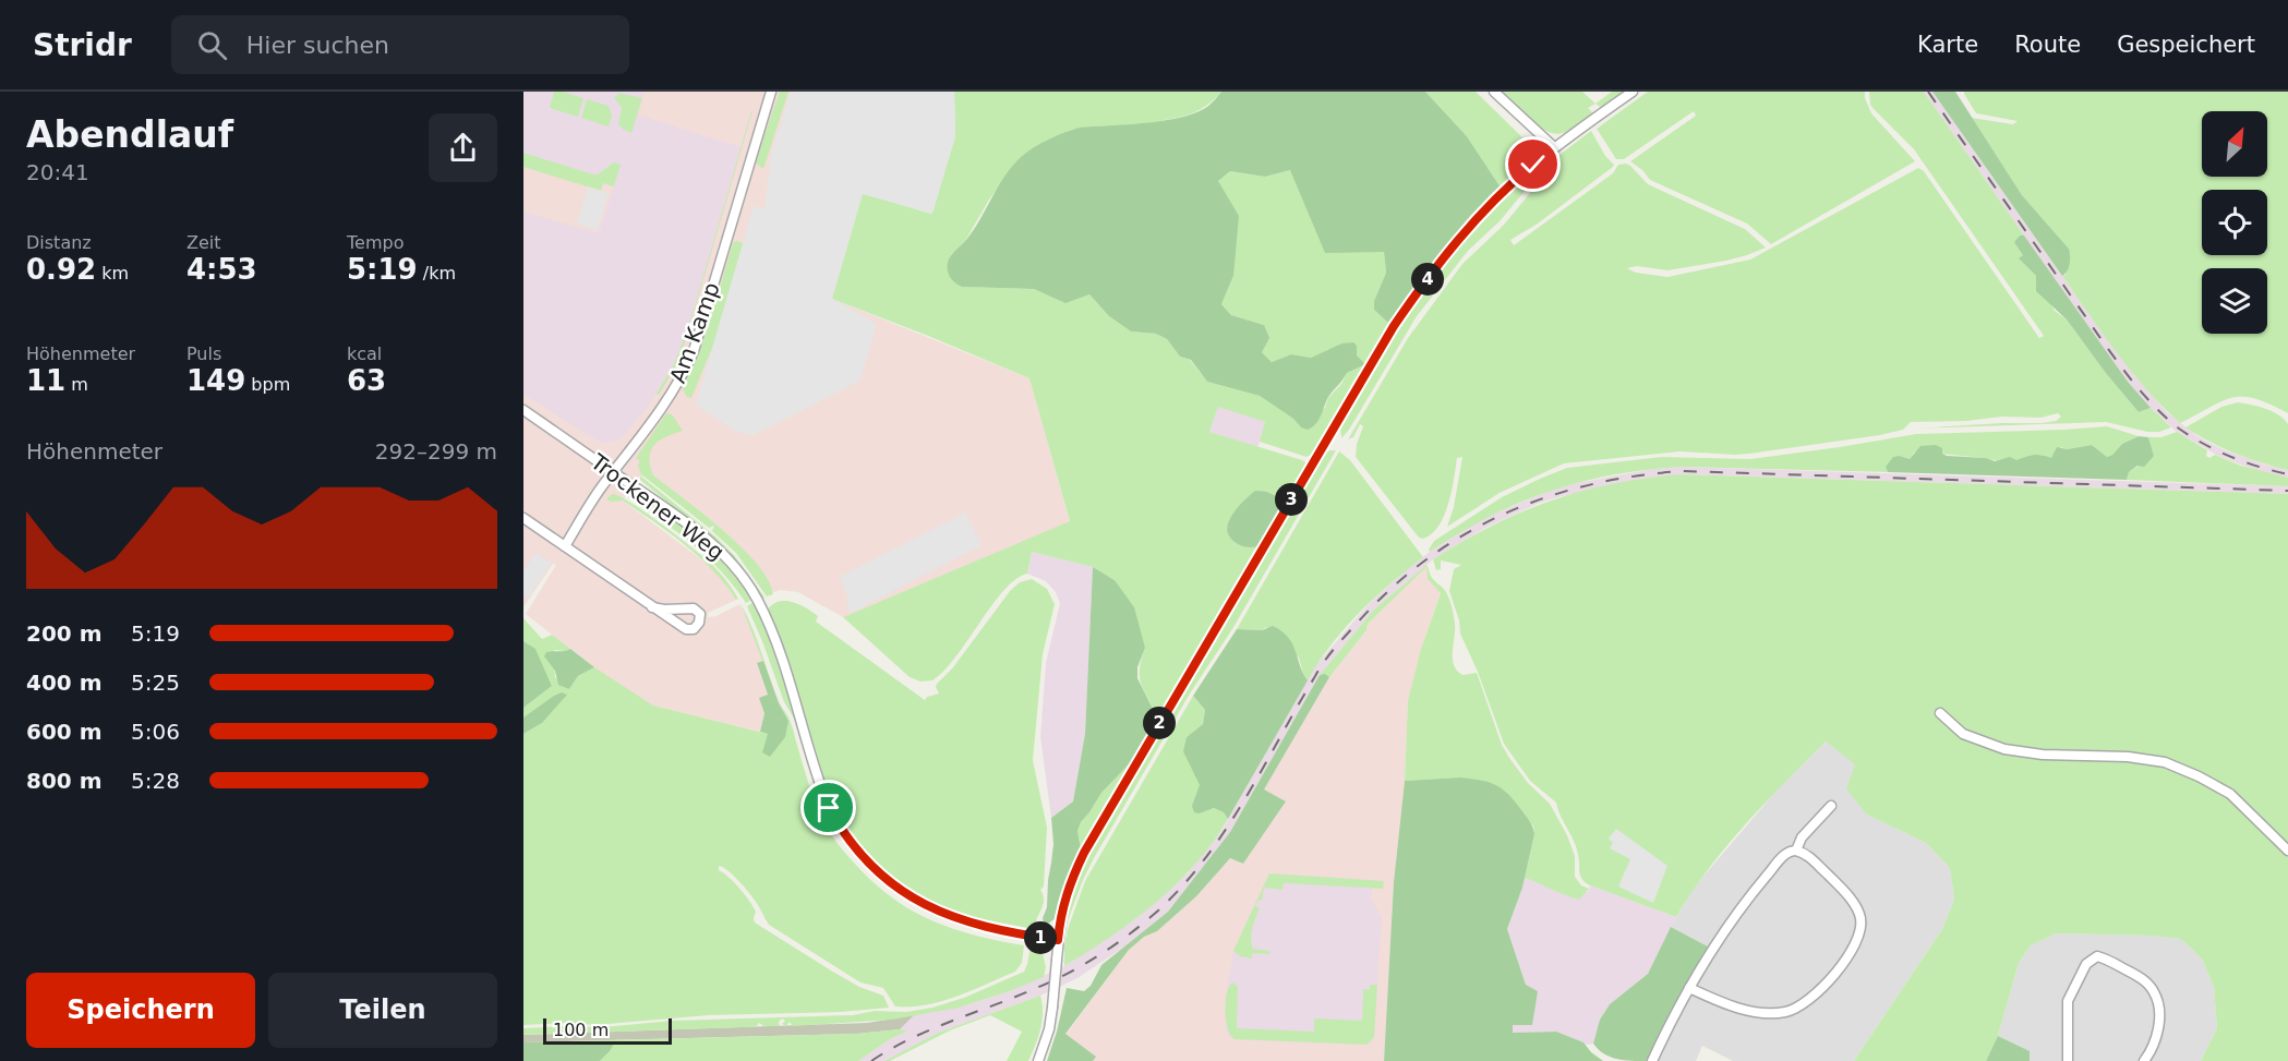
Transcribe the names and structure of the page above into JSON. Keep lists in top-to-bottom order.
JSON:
{
  "streets": {
    "street": ["Am Kamp", "Trockener Weg"]
  },
  "crossings": [
    ["Am Kamp", "Trockener Weg"]
  ],
  "scale_bar": "100 m",
  "north": "top right",
  "page": {
    "header": "Stridr",
    "search": "Hier suchen",
    "nav": ["Karte", "Route", "Gespeichert"],
    "heading": ["Abendlauf", "20:41"],
    "stats": [
      ["Distanz", "0.92 km"],
      ["Zeit", "4:53"],
      ["Tempo", "5:19 /km"],
      ["Höhenmeter", "11 m"],
      ["Puls", "149 bpm"],
      ["kcal", "63"]
    ],
    "pins": [
      "4",
      "3",
      "2",
      "1"
    ],
    "chart": ["Höhenmeter", "292–299 m"],
    "list": [
      {
        "name": "200 m",
        "note": "5:19"
      },
      {
        "name": "400 m",
        "note": "5:25"
      },
      {
        "name": "600 m",
        "note": "5:06"
      },
      {
        "name": "800 m",
        "note": "5:28"
      }
    ],
    "buttons": ["Speichern", "Teilen"],
    "scale": "100 m"
  }
}
